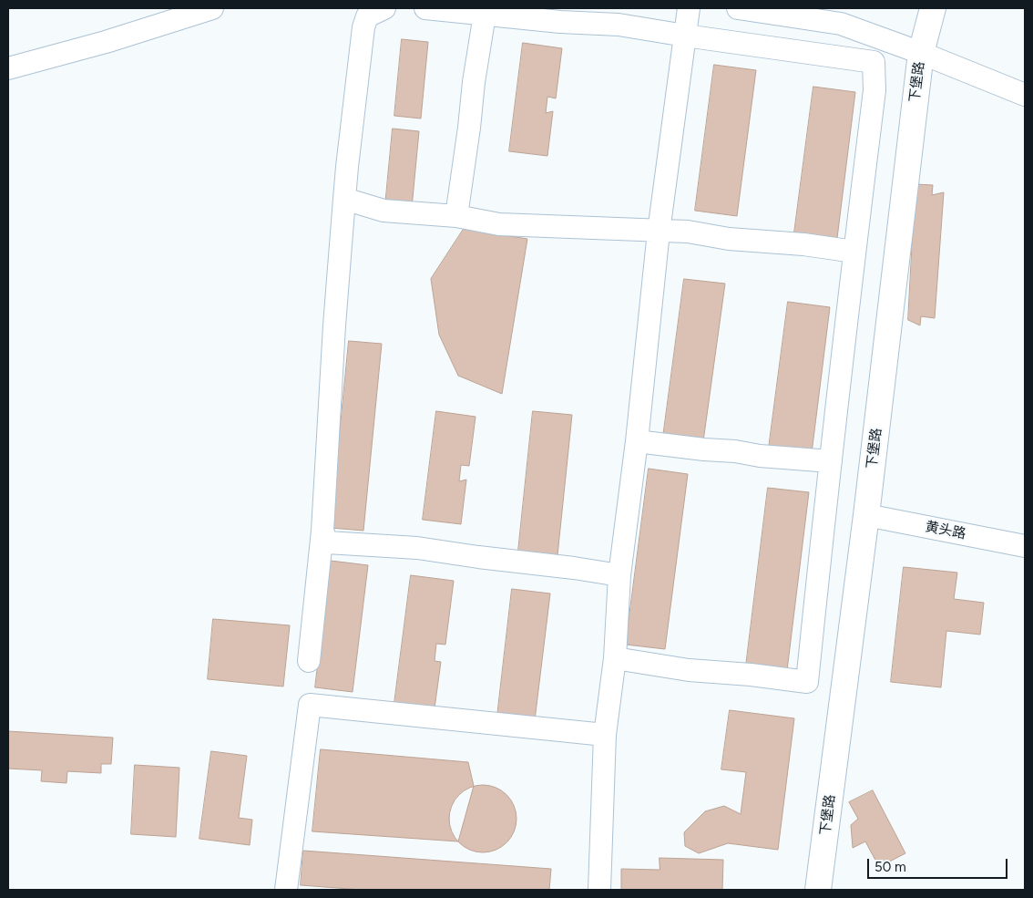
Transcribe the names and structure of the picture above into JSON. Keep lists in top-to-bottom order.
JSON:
{
  "streets": {
    "street": ["下堡路", "黄头路"]
  },
  "crossings": [
    ["下堡路", "黄头路"]
  ],
  "scale_bar": "50 m"
}
